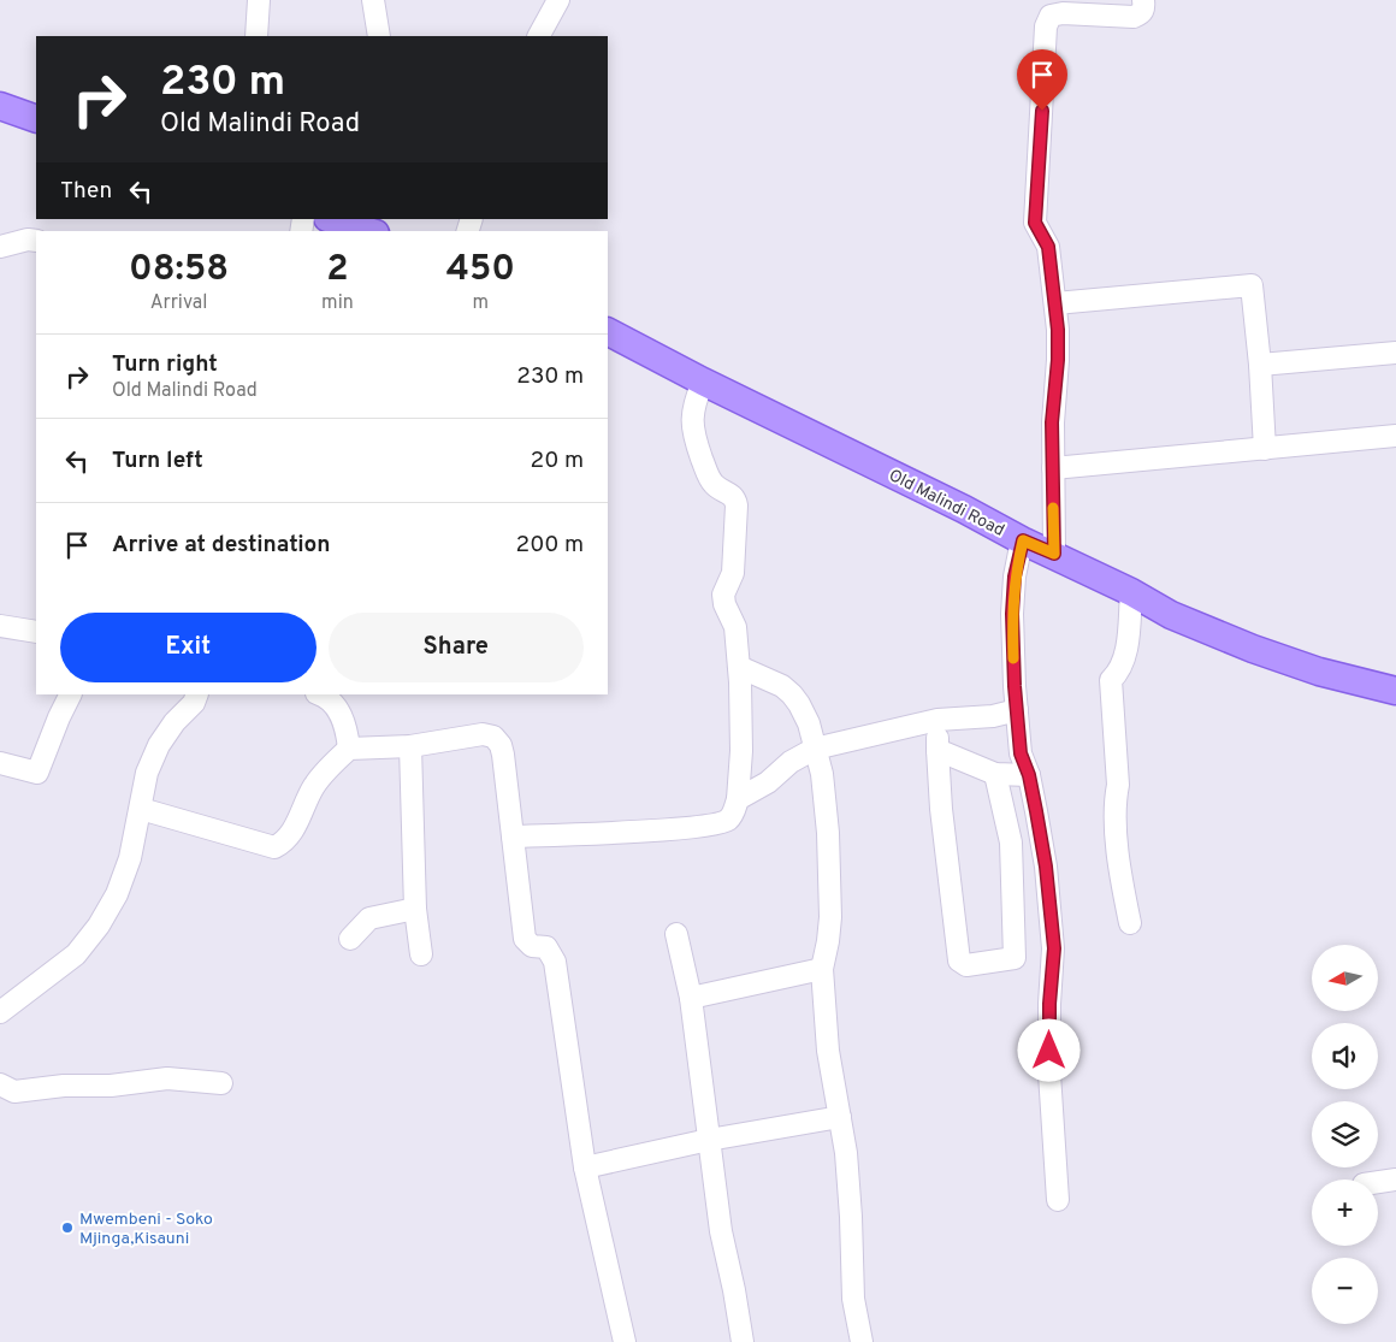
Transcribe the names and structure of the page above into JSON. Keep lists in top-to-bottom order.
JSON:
{
  "streets": {
    "main road": ["Old Malindi Road"]
  },
  "places": ["Mwembeni - Soko Mjinga,Kisauni"],
  "north": "left",
  "page": {
    "turn": ["230 m", "Old Malindi Road"],
    "then": "Then",
    "eta": [
      "08:58",
      "Arrival",
      "2",
      "min",
      "450",
      "m"
    ],
    "list": [
      {
        "name": "Turn right",
        "note": "Old Malindi Road",
        "value": "230 m"
      },
      {
        "name": "Turn left",
        "value": "20 m"
      },
      {
        "name": "Arrive at destination",
        "value": "200 m"
      }
    ],
    "buttons": ["Exit", "Share"],
    "map_buttons": ["+", "−"]
  }
}
